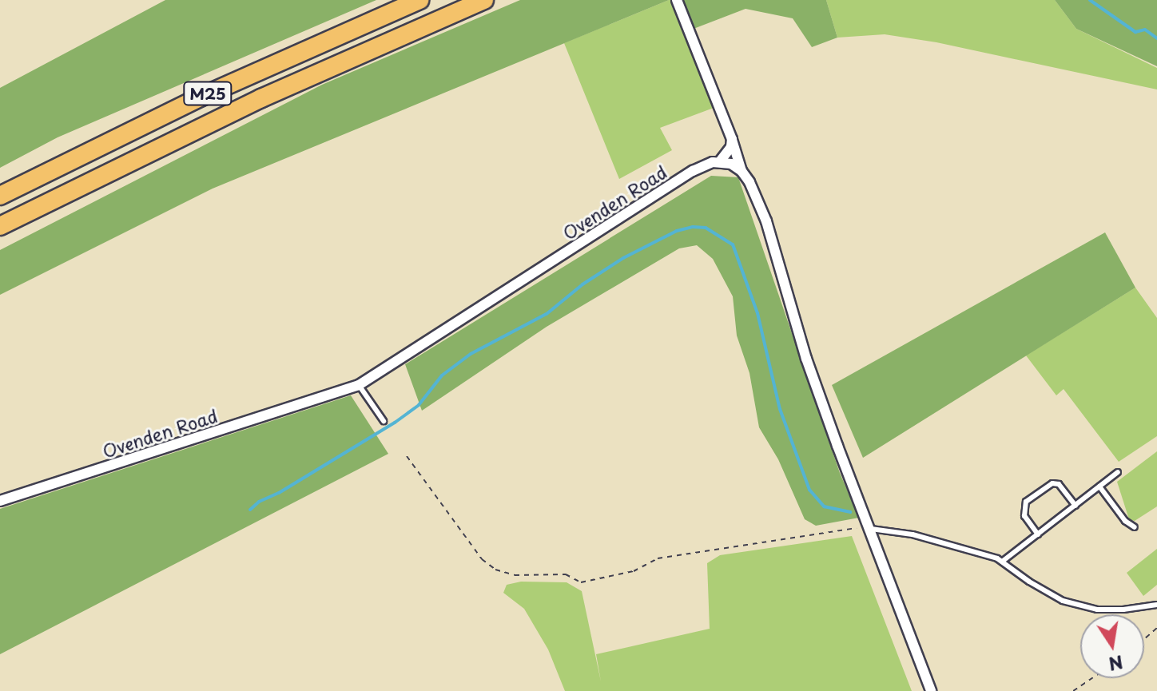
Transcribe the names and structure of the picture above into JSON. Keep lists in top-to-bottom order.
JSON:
{
  "streets": {
    "highway": ["M25"],
    "street": ["Ovenden Road"]
  },
  "north": "bottom"
}
